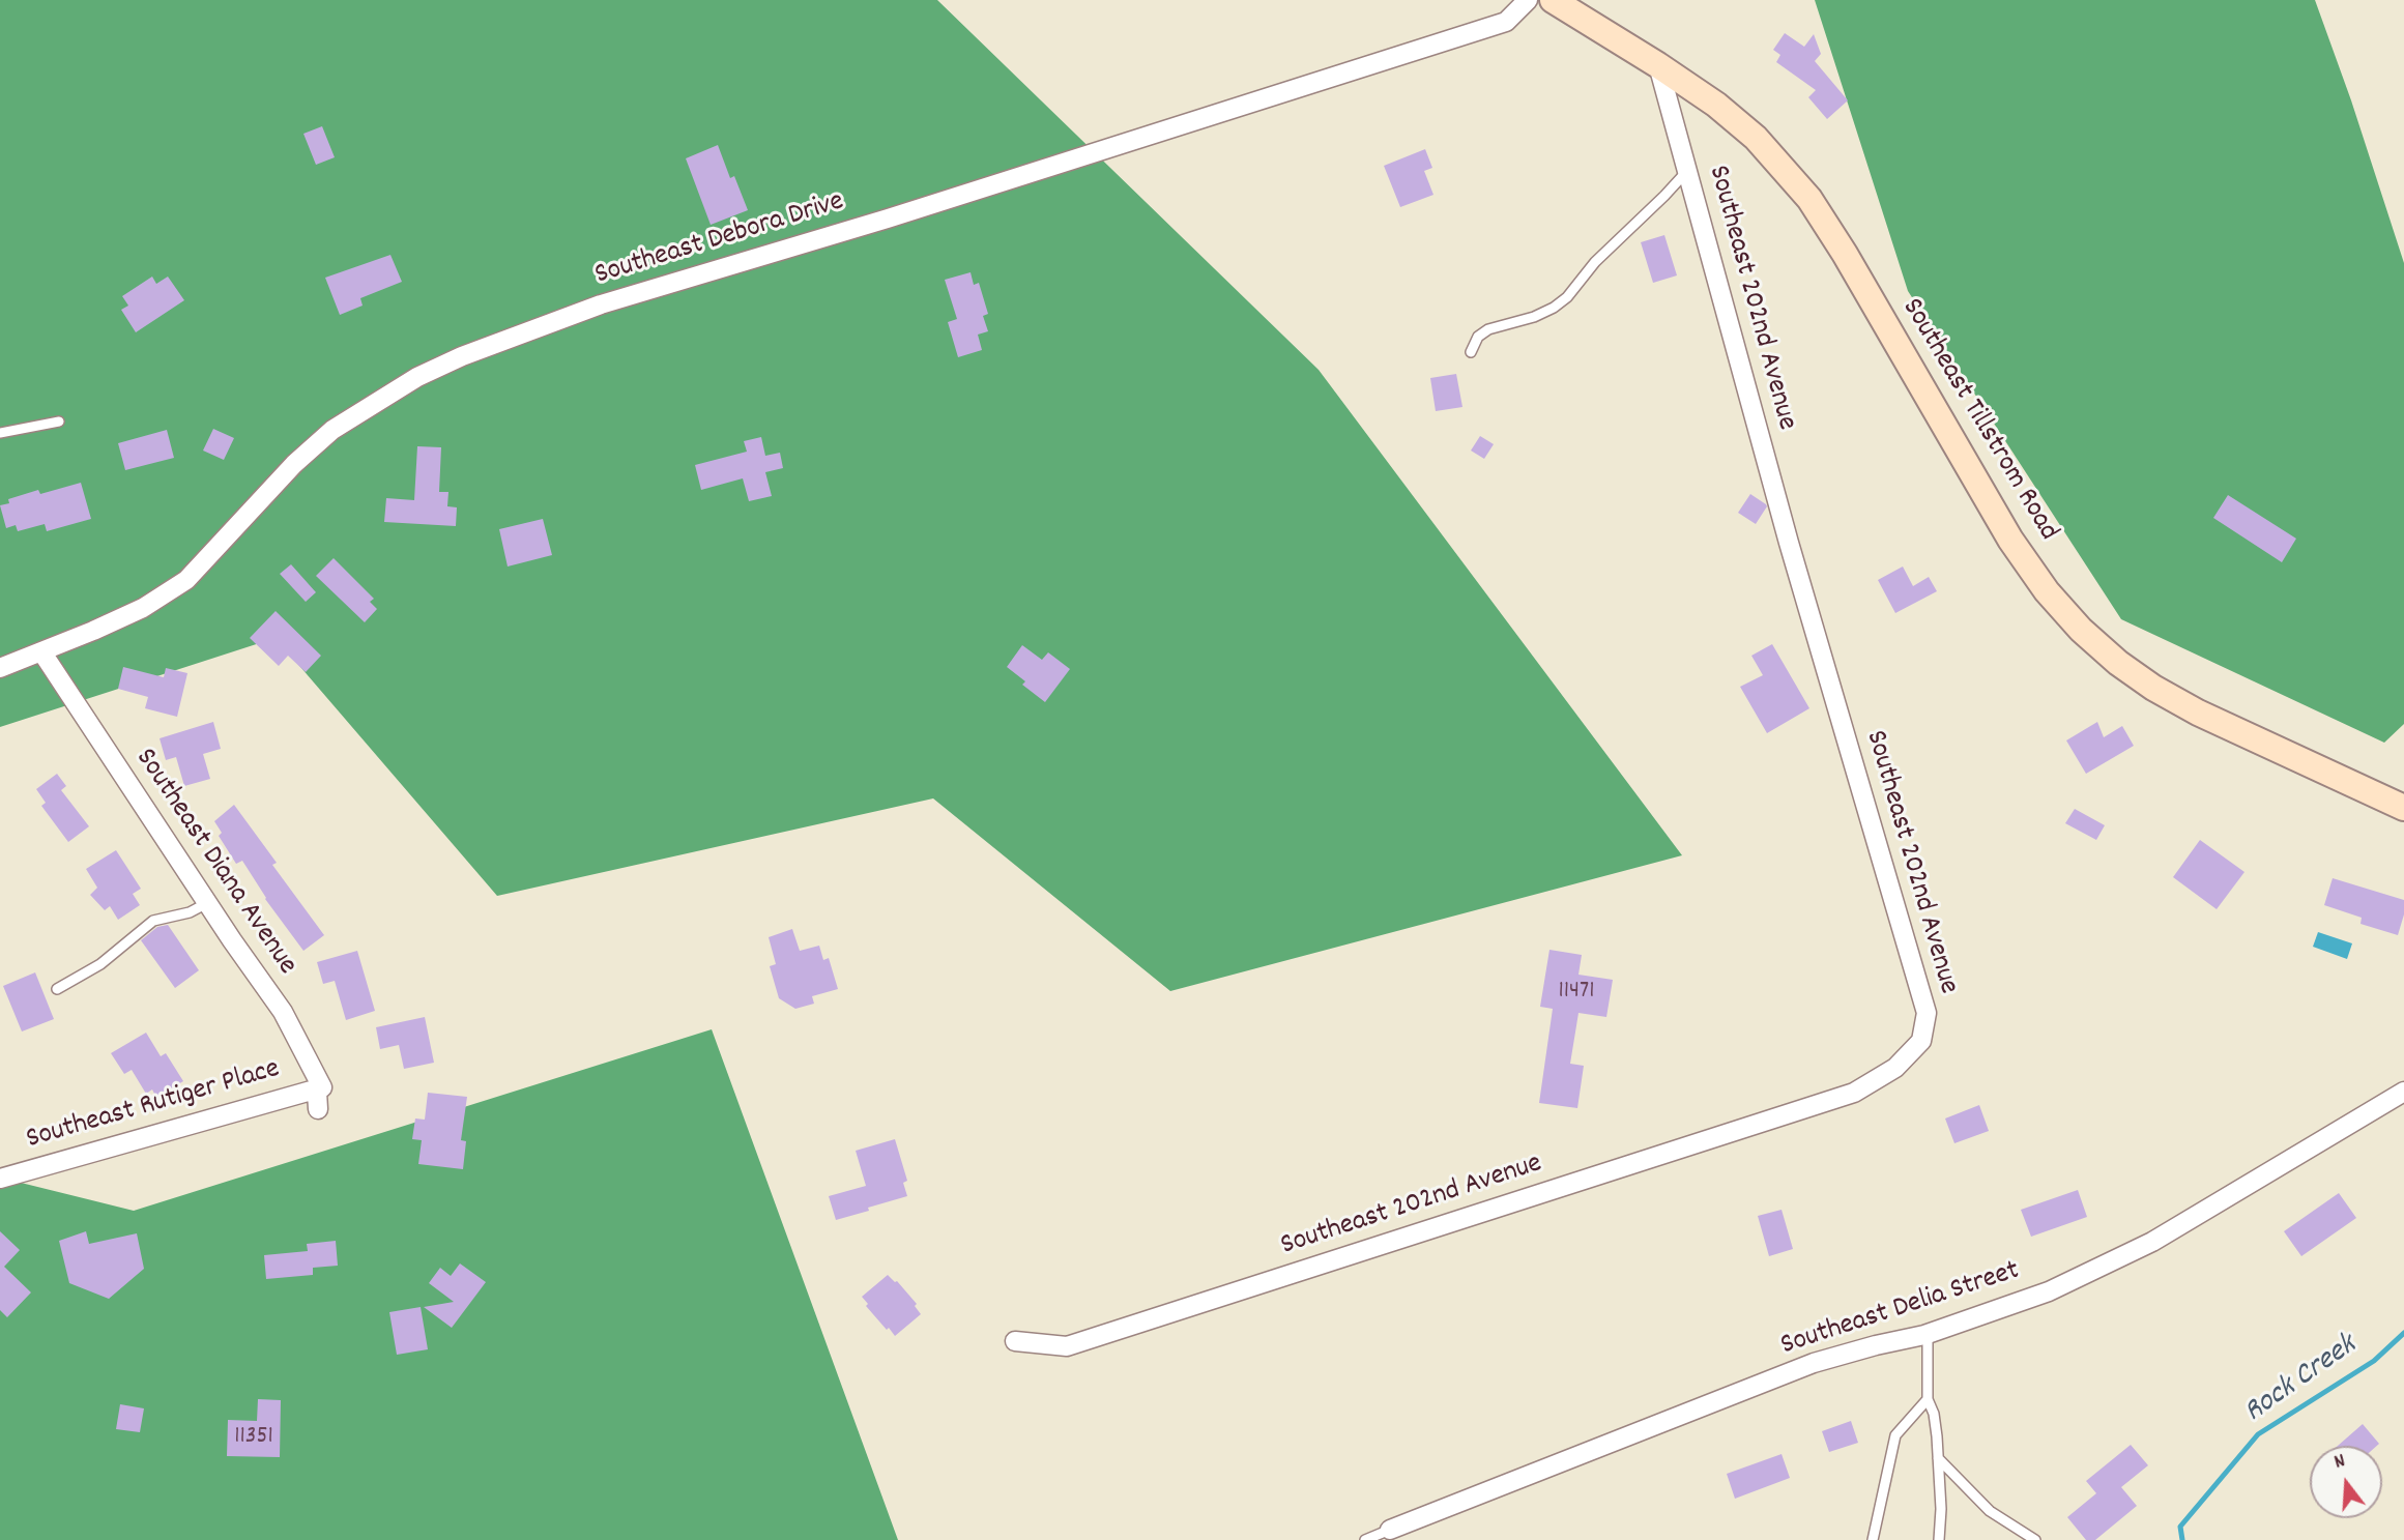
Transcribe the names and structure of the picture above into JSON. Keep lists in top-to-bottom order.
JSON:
{
  "streets": {
    "main road": ["Southeast Tillstrom Road"],
    "street": [
      "Southeast Debora Drive",
      "Southeast 202nd Avenue",
      "Southeast Diana Avenue",
      "Southeast Rutiger Place",
      "Southeast Delia Street"
    ]
  },
  "crossings": [
    ["Southeast Debora Drive", "Southeast Diana Avenue"],
    ["Southeast 202nd Avenue", "Southeast Tillstrom Road"],
    ["Southeast Diana Avenue", "Southeast Rutiger Place"]
  ],
  "water": ["Rock Creek"],
  "house_numbers": ["11471", "11351"],
  "north": "top"
}
